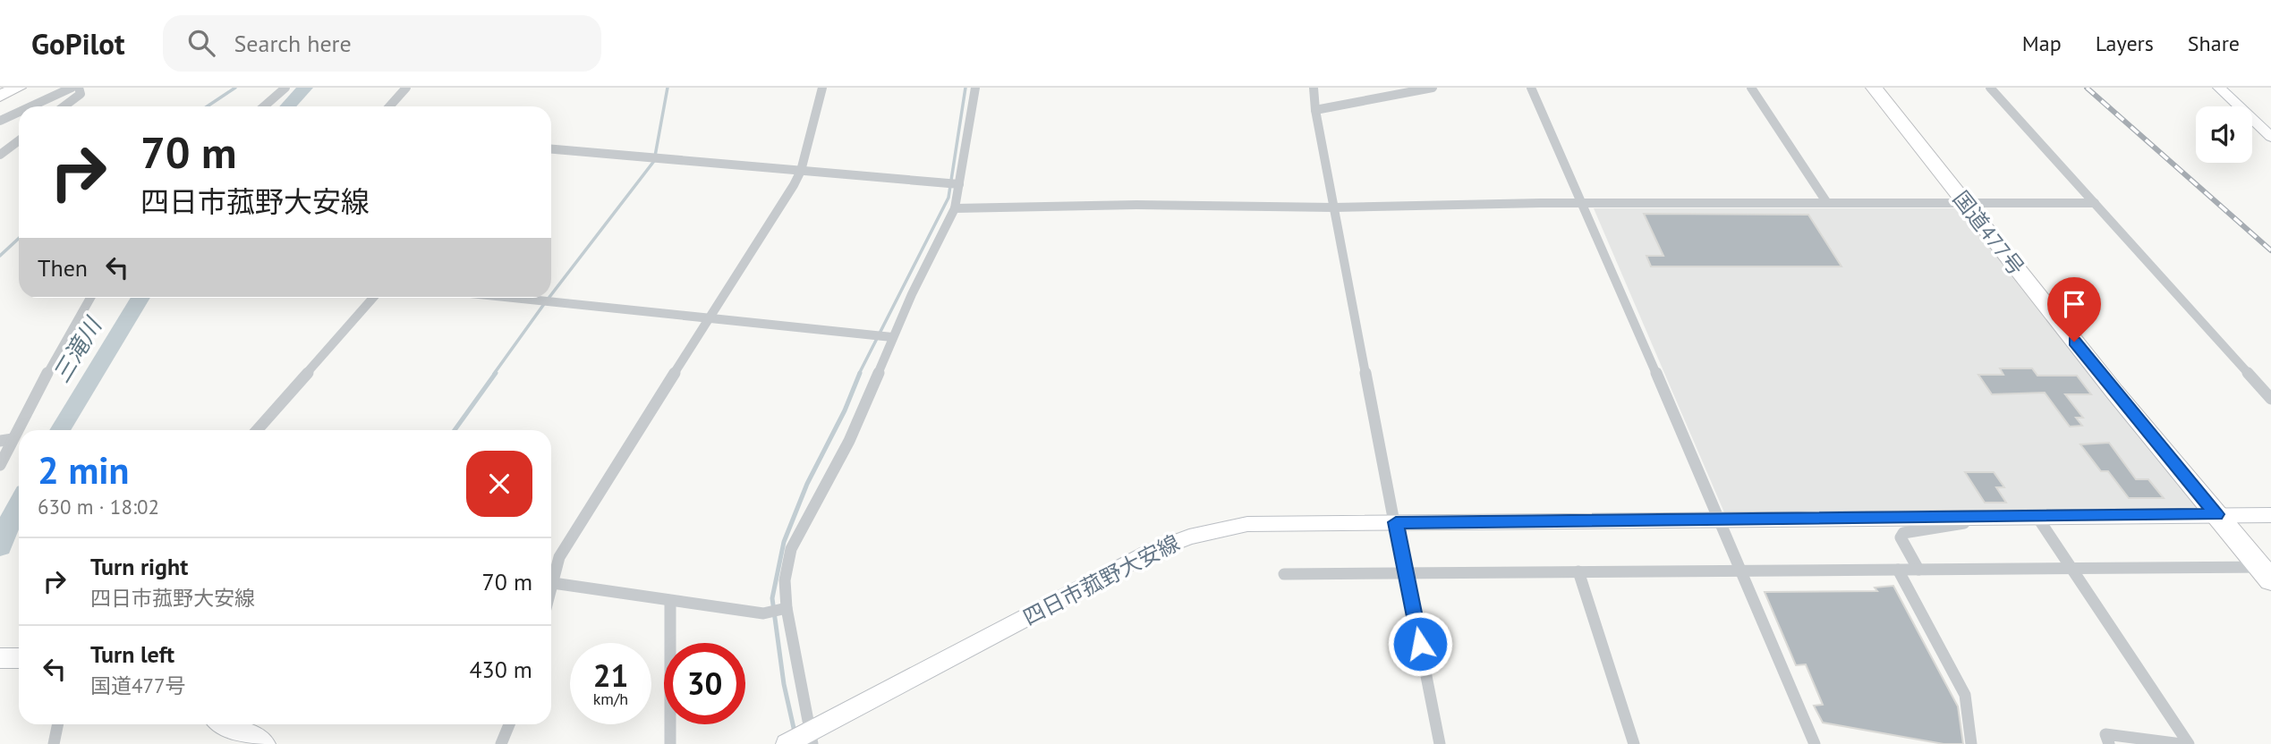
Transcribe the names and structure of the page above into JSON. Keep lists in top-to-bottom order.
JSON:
{
  "streets": {
    "highway": ["国道477号"],
    "main road": ["四日市菰野大安線"]
  },
  "crossings": [
    ["国道477号", "四日市菰野大安線"]
  ],
  "water": ["三滝川"],
  "page": {
    "header": "GoPilot",
    "search": "Search here",
    "nav": ["Map", "Layers", "Share"],
    "turn": ["70 m", "四日市菰野大安線"],
    "then": "Then",
    "heading": ["2 min", "630 m · 18:02"],
    "list": [
      {
        "name": "Turn right",
        "note": "四日市菰野大安線",
        "value": "70 m"
      },
      {
        "name": "Turn left",
        "note": "国道477号",
        "value": "430 m"
      }
    ],
    "speed": "21 km/h",
    "limit": "30"
  }
}
